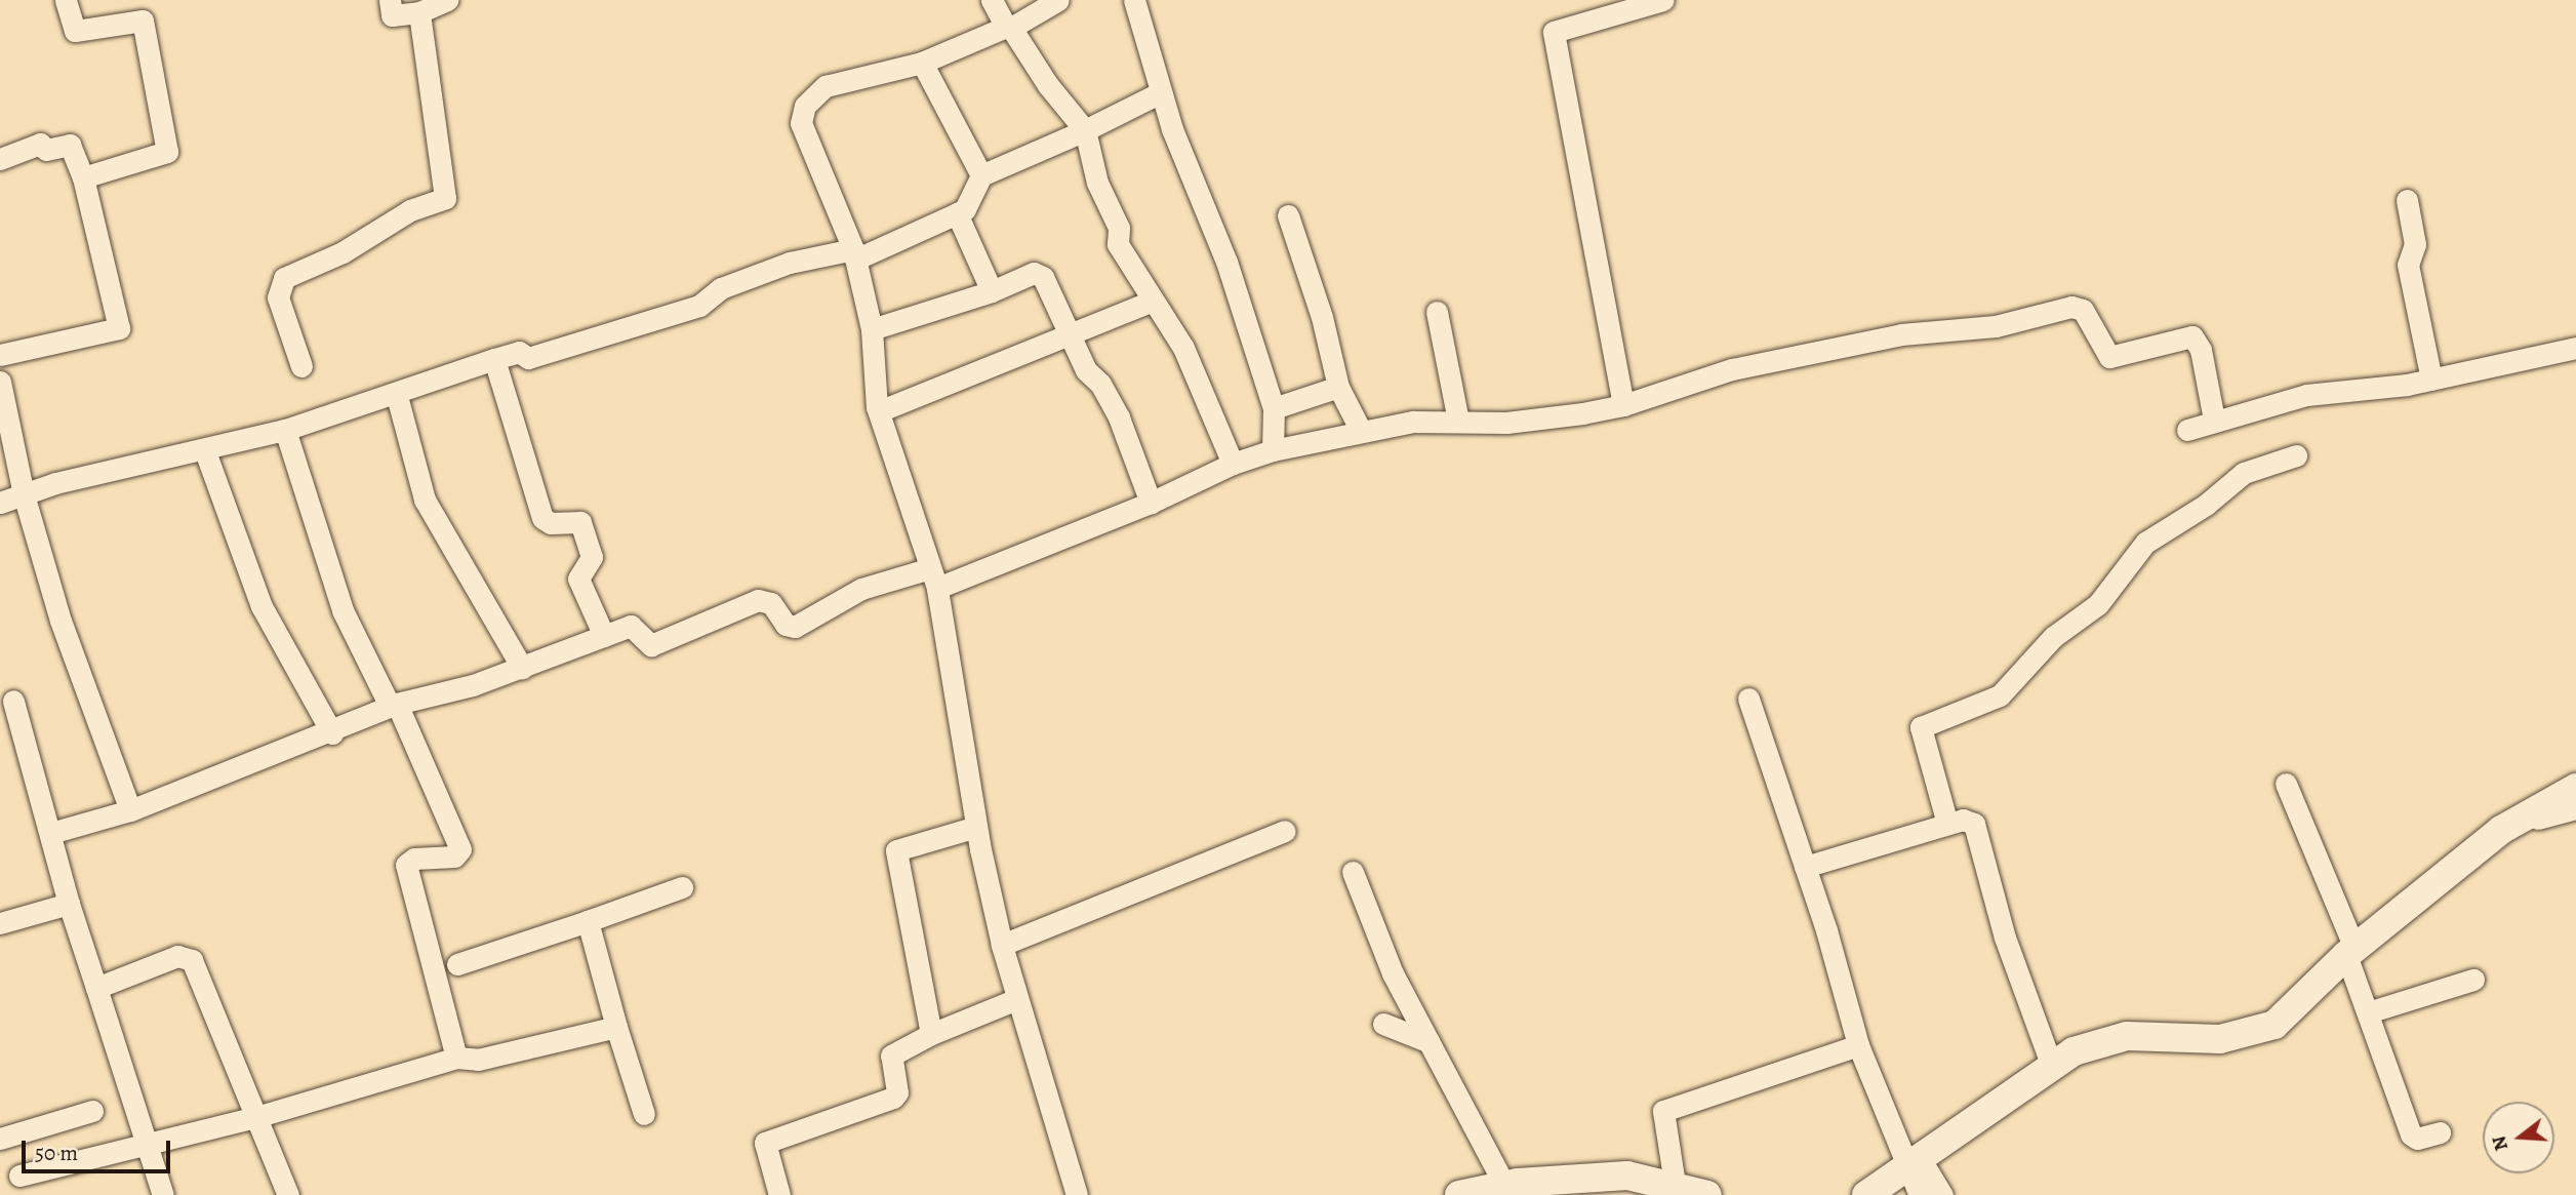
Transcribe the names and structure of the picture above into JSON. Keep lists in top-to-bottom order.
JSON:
{
  "scale_bar": "50 m",
  "north": "left"
}
